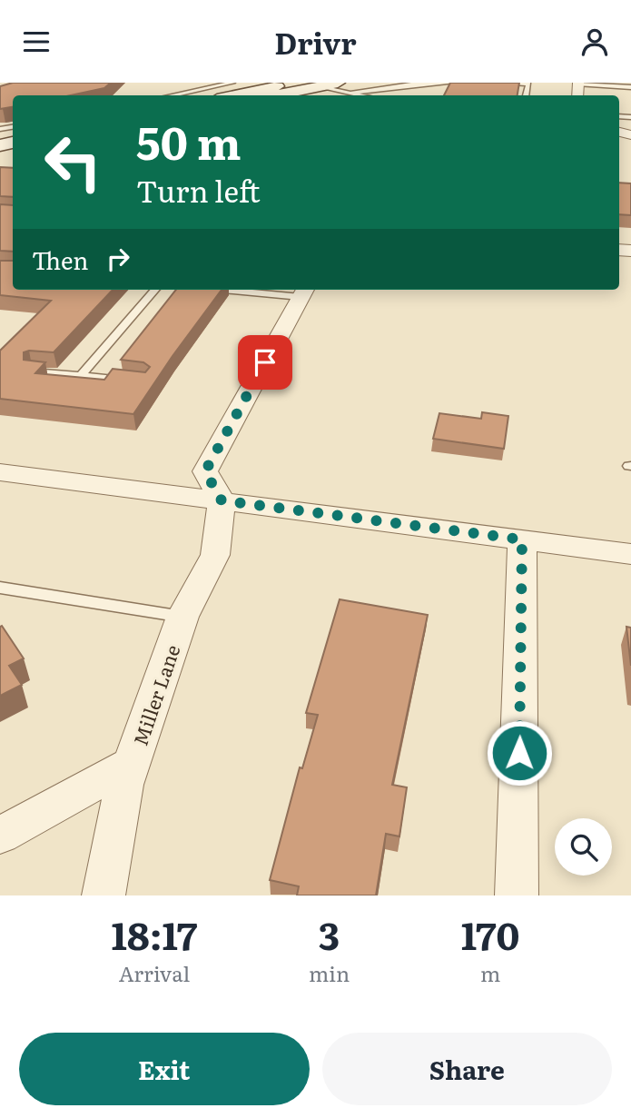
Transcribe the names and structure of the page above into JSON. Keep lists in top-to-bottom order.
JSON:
{
  "streets": {
    "street": ["Miller Lane"]
  },
  "page": {
    "header": "Drivr",
    "turn": ["50 m", "Turn left"],
    "then": "Then",
    "eta": [
      "18:17",
      "Arrival",
      "3",
      "min",
      "170",
      "m"
    ],
    "buttons": ["Exit", "Share"]
  }
}
